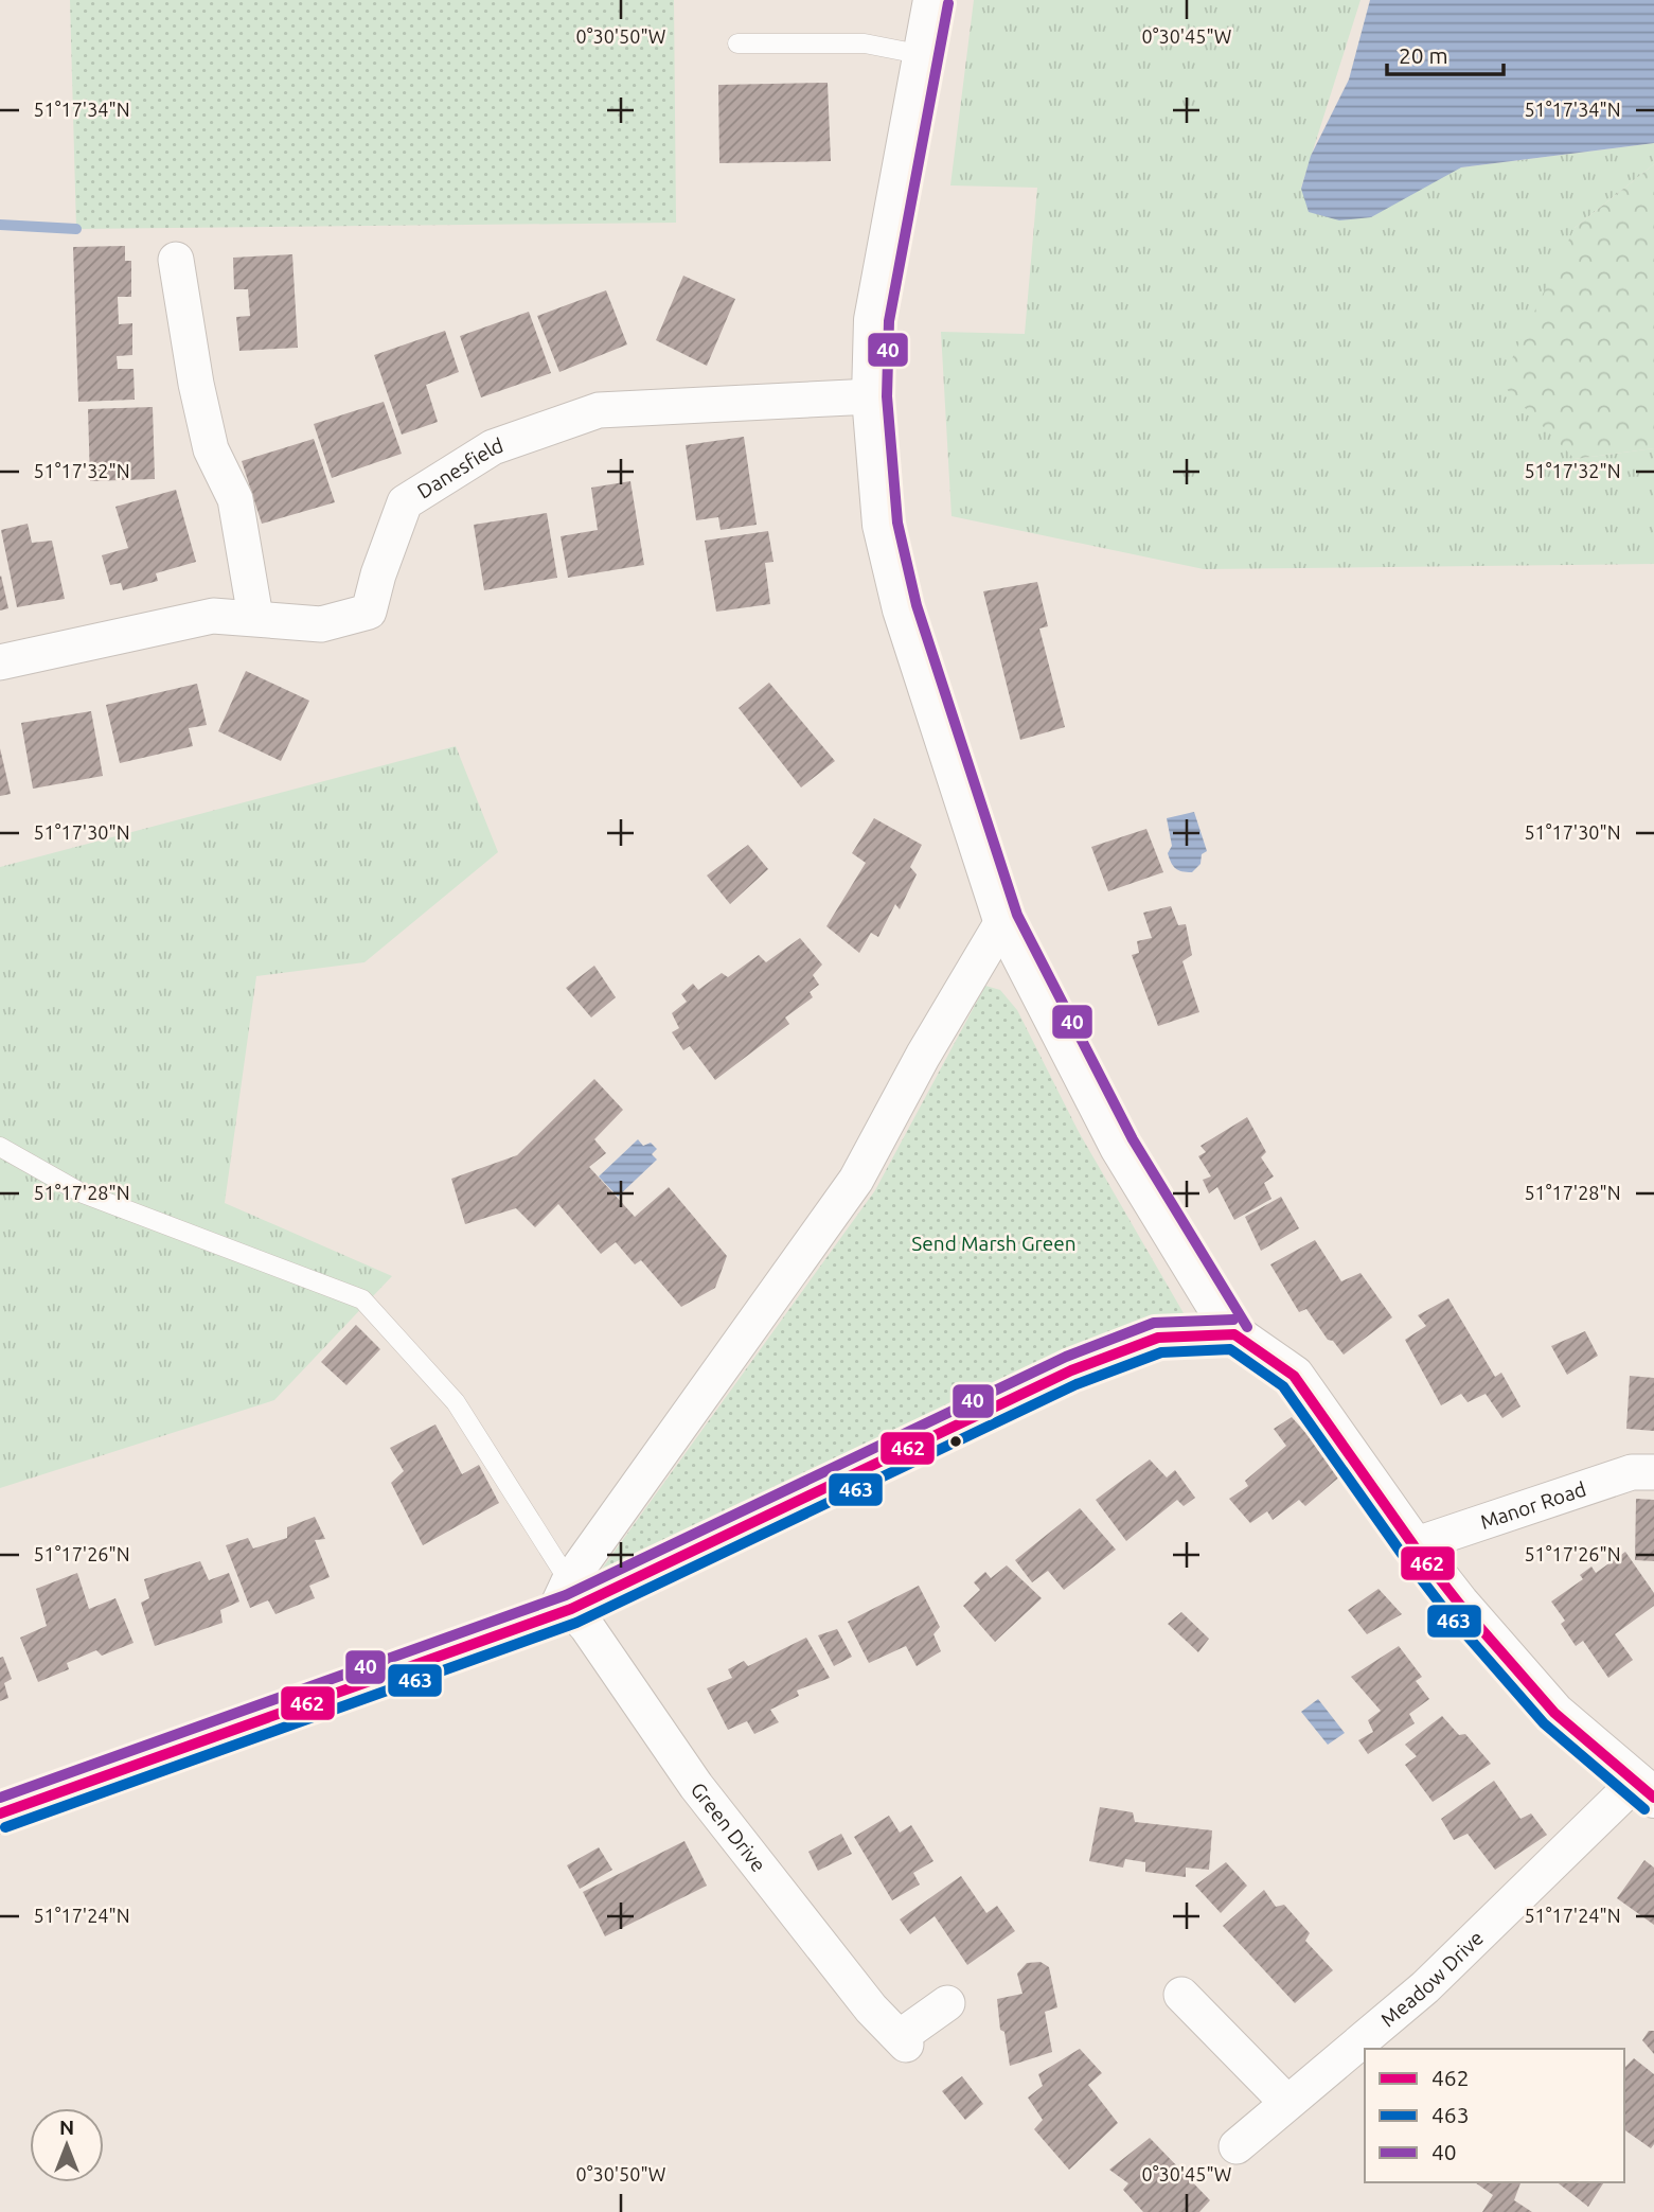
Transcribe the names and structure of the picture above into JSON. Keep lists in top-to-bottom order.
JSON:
{
  "streets": {
    "street": [
      "Danesfield",
      "Manor Road",
      "Green Drive",
      "Meadow Drive"
    ]
  },
  "parks": ["Send Marsh Green"],
  "lines": ["transit line 40", "transit line 462", "transit line 463"],
  "legend": ["462", "463", "40"],
  "scale_bar": "20 m",
  "north": "top",
  "coordinates": [
    "0°30'50\"W",
    "0°30'45\"W",
    "51°17'34\"N",
    "51°17'32\"N",
    "51°17'30\"N",
    "51°17'28\"N",
    "51°17'26\"N",
    "51°17'24\"N"
  ]
}
